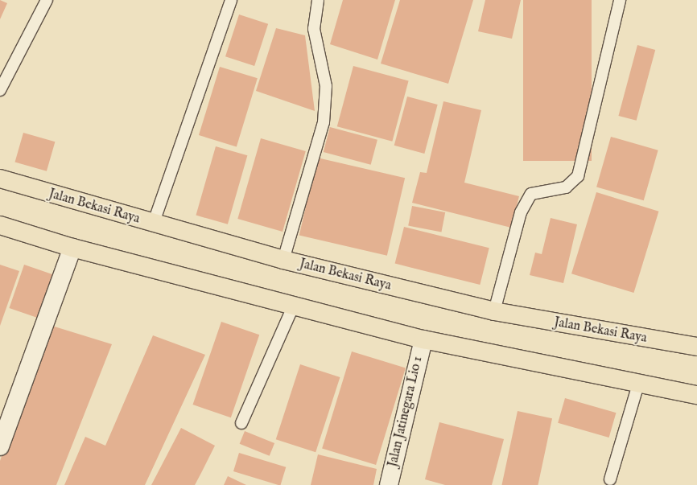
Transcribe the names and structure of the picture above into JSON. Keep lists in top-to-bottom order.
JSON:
{
  "streets": {
    "main road": ["Jalan Bekasi Raya"],
    "street": ["Jalan Jatinegara Lio 1"]
  }
}
